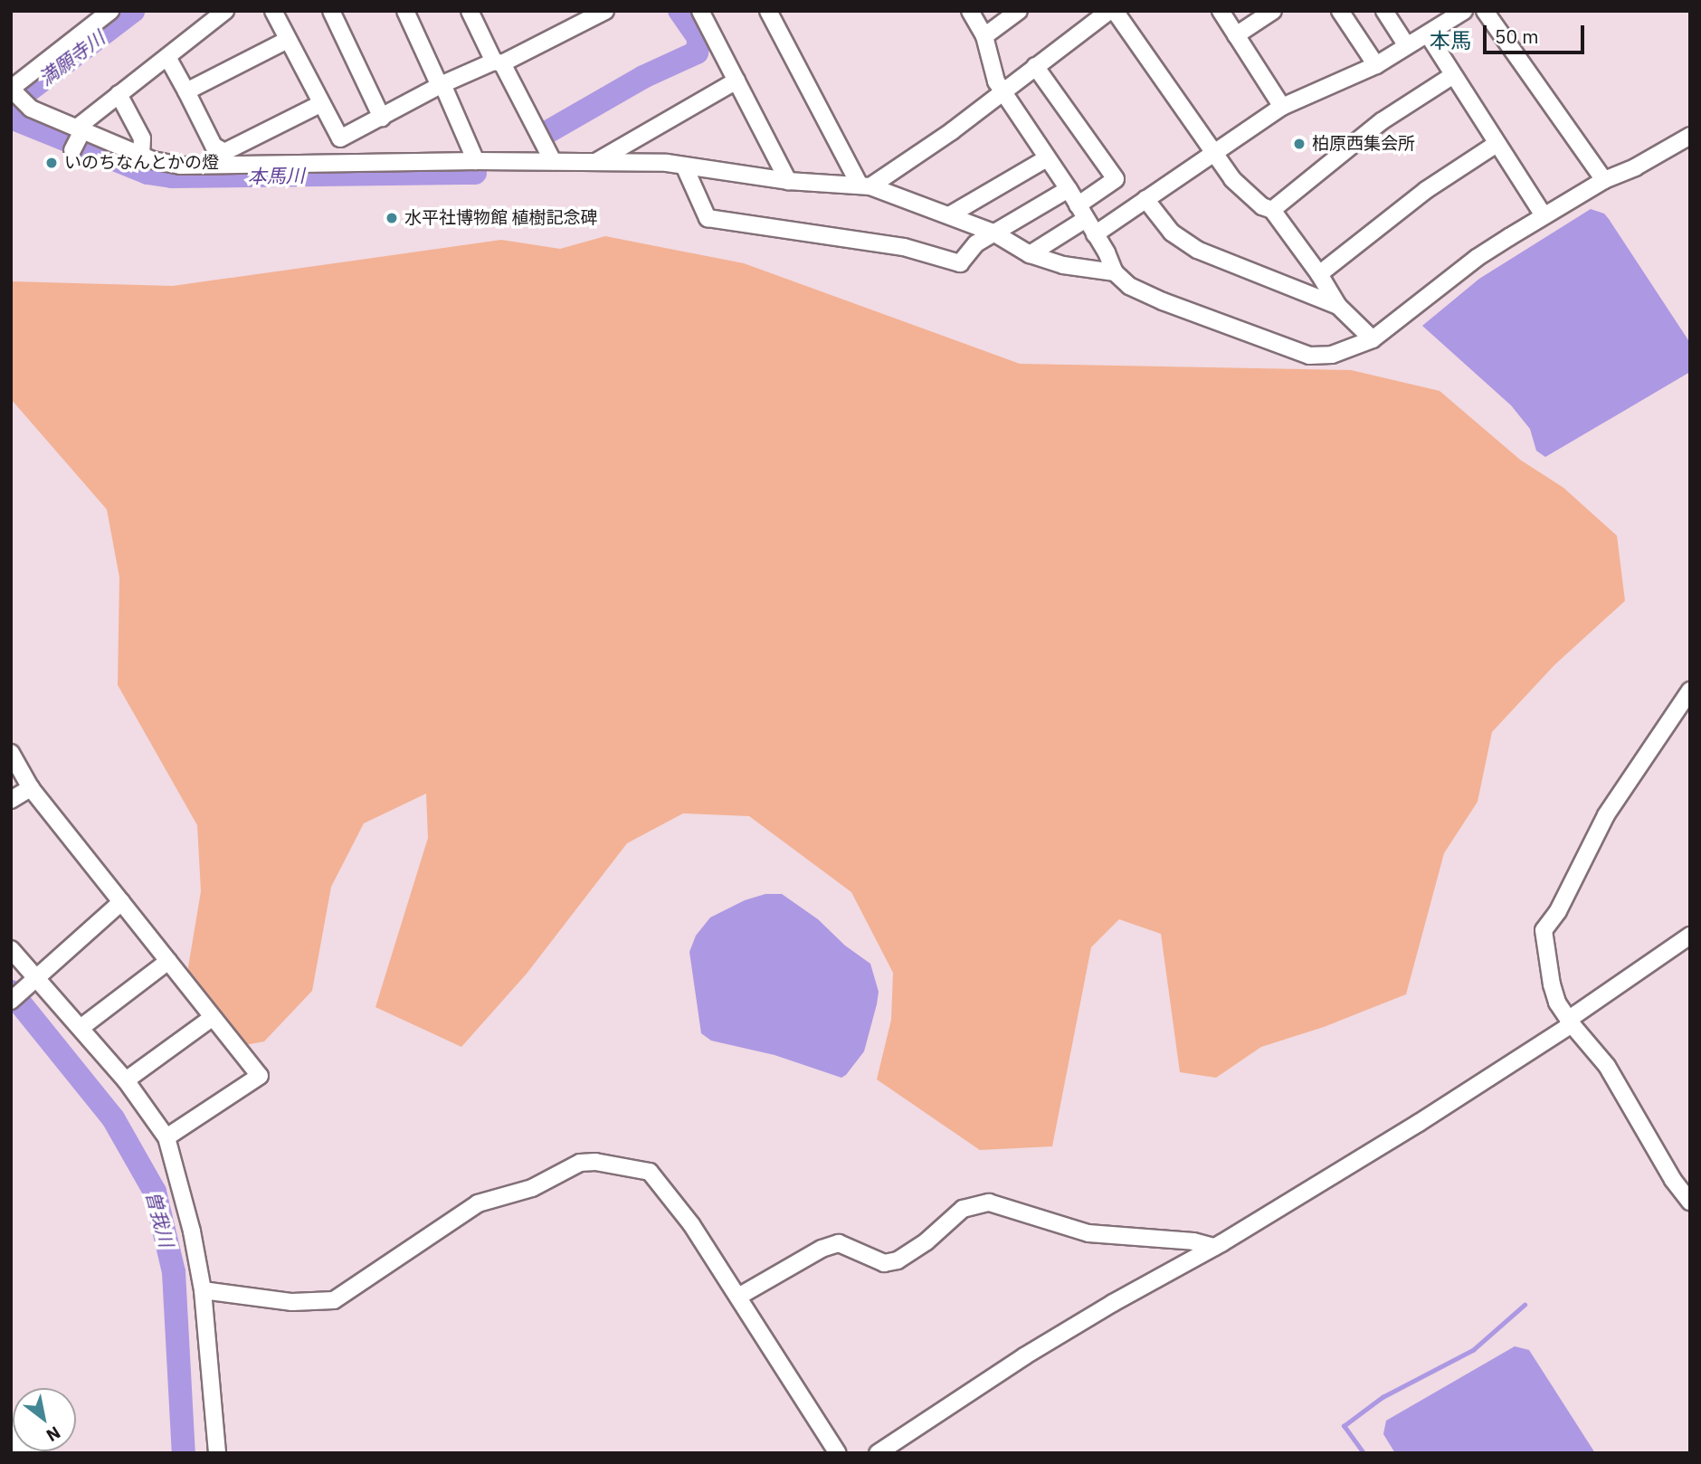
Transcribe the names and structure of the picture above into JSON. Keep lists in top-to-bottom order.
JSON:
{
  "districts": ["本馬"],
  "water": ["満願寺川", "本馬川", "曽我川"],
  "places": ["柏原西集会所", "いのちなんとかの燈", "水平社博物館 植樹記念碑"],
  "scale_bar": "50 m",
  "north": "bottom right"
}
